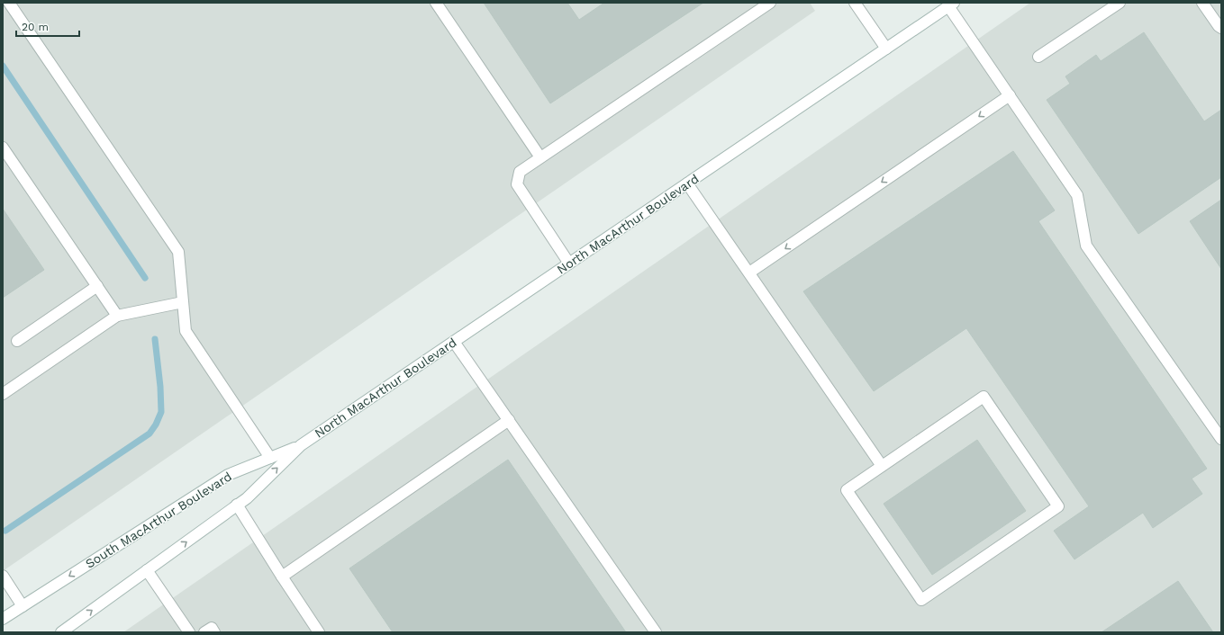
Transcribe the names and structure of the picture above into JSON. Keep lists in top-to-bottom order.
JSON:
{
  "streets": {
    "main road": ["North MacArthur Boulevard", "South MacArthur Boulevard"]
  },
  "crossings": [
    ["North MacArthur Boulevard", "South MacArthur Boulevard"]
  ],
  "scale_bar": "20 m"
}
